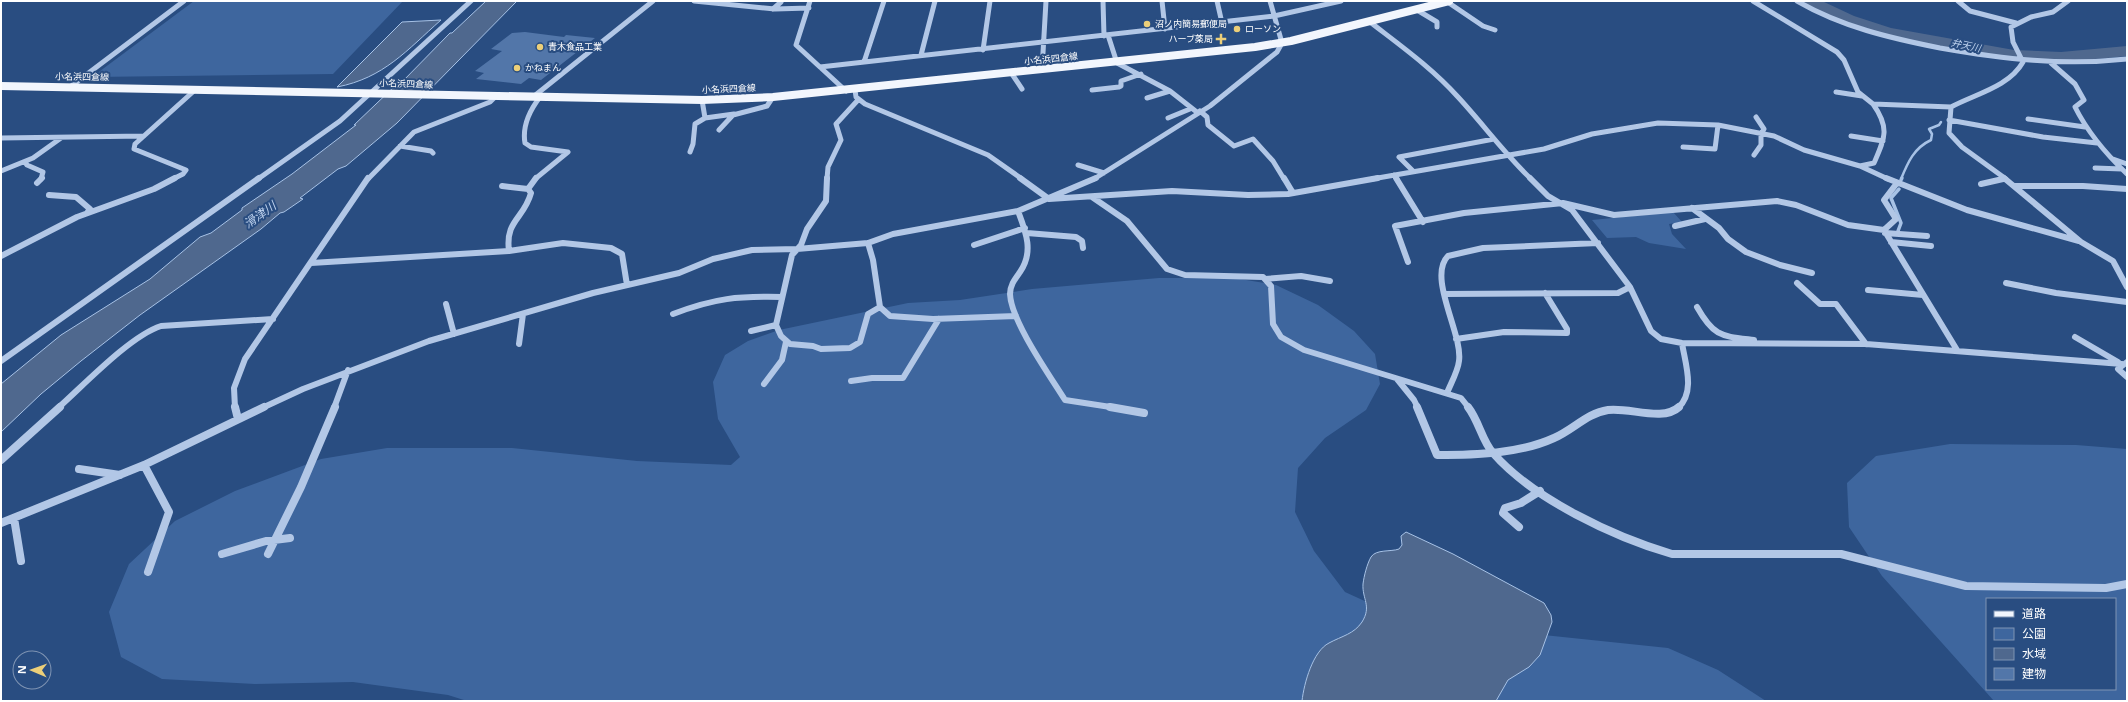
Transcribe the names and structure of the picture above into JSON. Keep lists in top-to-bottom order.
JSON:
{
  "streets": {
    "main road": ["小名浜四倉線"]
  },
  "water": ["弁天川", "滑津川"],
  "places": {
    "other": [
      "沼ノ内簡易郵便局",
      "ローソン",
      "青木食品工業",
      "かねまん"
    ],
    "health": ["ハーブ薬局"]
  },
  "legend": [
    "道路",
    "公園",
    "水域",
    "建物"
  ],
  "north": "left"
}
